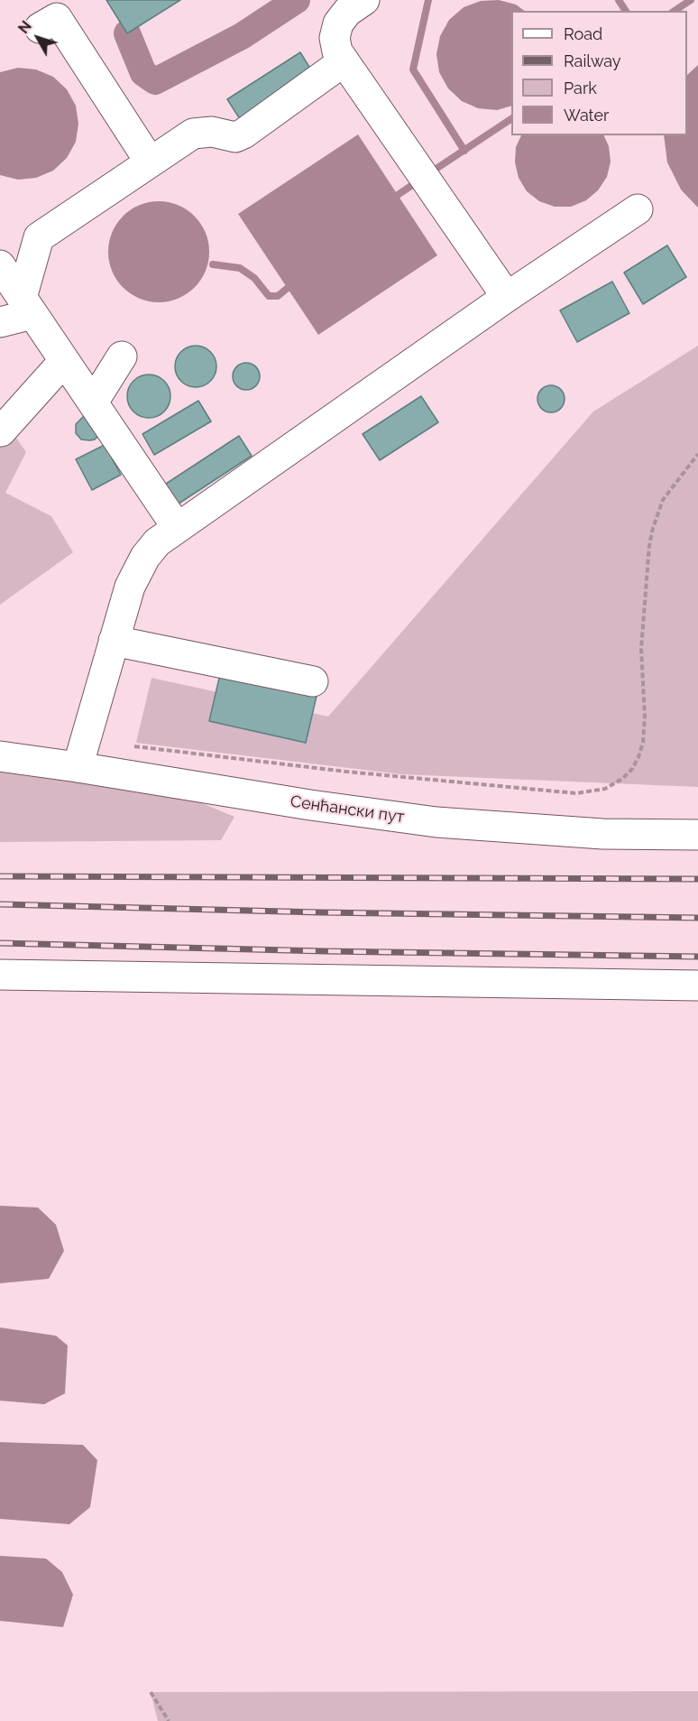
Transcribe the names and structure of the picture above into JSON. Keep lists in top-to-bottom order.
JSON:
{
  "streets": {
    "main road": ["Сенћански пут"]
  },
  "legend": [
    "Road",
    "Railway",
    "Park",
    "Water"
  ],
  "north": "top left"
}
